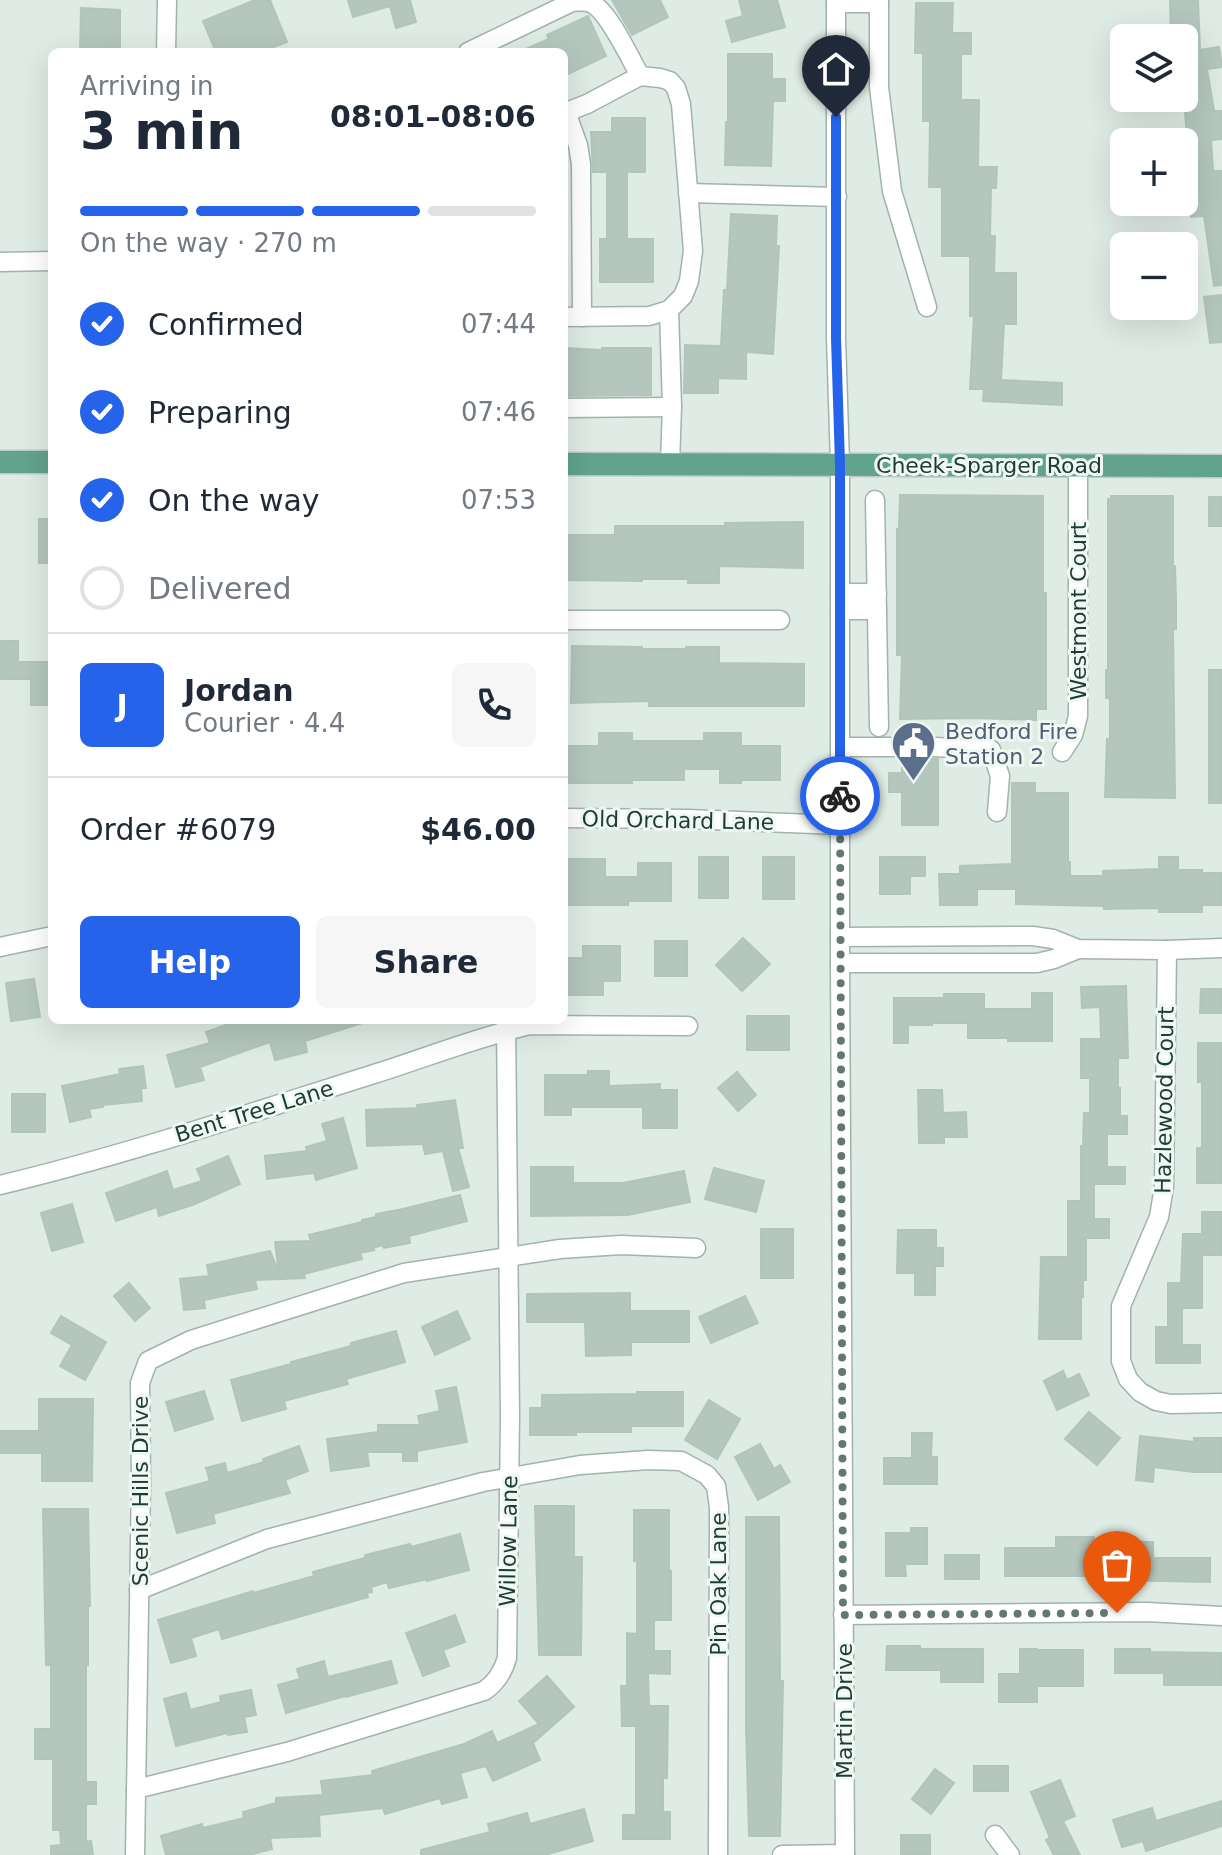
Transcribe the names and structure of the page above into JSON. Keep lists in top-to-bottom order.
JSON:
{
  "streets": {
    "main road": ["Cheek-Sparger Road"],
    "street": [
      "Westmont Court",
      "Old Orchard Lane",
      "Hazlewood Court",
      "Bent Tree Lane",
      "Scenic Hills Drive",
      "Willow Lane",
      "Pin Oak Lane",
      "Martin Drive"
    ]
  },
  "crossings": [
    ["Cheek-Sparger Road", "Westmont Court"],
    ["Cheek-Sparger Road", "Martin Drive"],
    ["Old Orchard Lane", "Martin Drive"],
    ["Bent Tree Lane", "Willow Lane"],
    ["Scenic Hills Drive", "Willow Lane"],
    ["Scenic Hills Drive", "Pin Oak Lane"],
    ["Willow Lane", "Pin Oak Lane"]
  ],
  "places": {
    "public building": ["Bedford Fire Station 2"]
  },
  "page": {
    "map_buttons": ["+", "−"],
    "heading": ["3 min", "Arriving in", "08:01–08:06"],
    "panel": [
      "Jordan",
      "Courier · 4.4",
      "Order #6079",
      "$46.00"
    ],
    "bar": "On the way · 270 m",
    "list": [
      ["Confirmed", "07:44"],
      ["Preparing", "07:46"],
      ["On the way", "07:53"],
      "Delivered"
    ],
    "round": "J",
    "buttons": ["Help", "Share"]
  }
}
